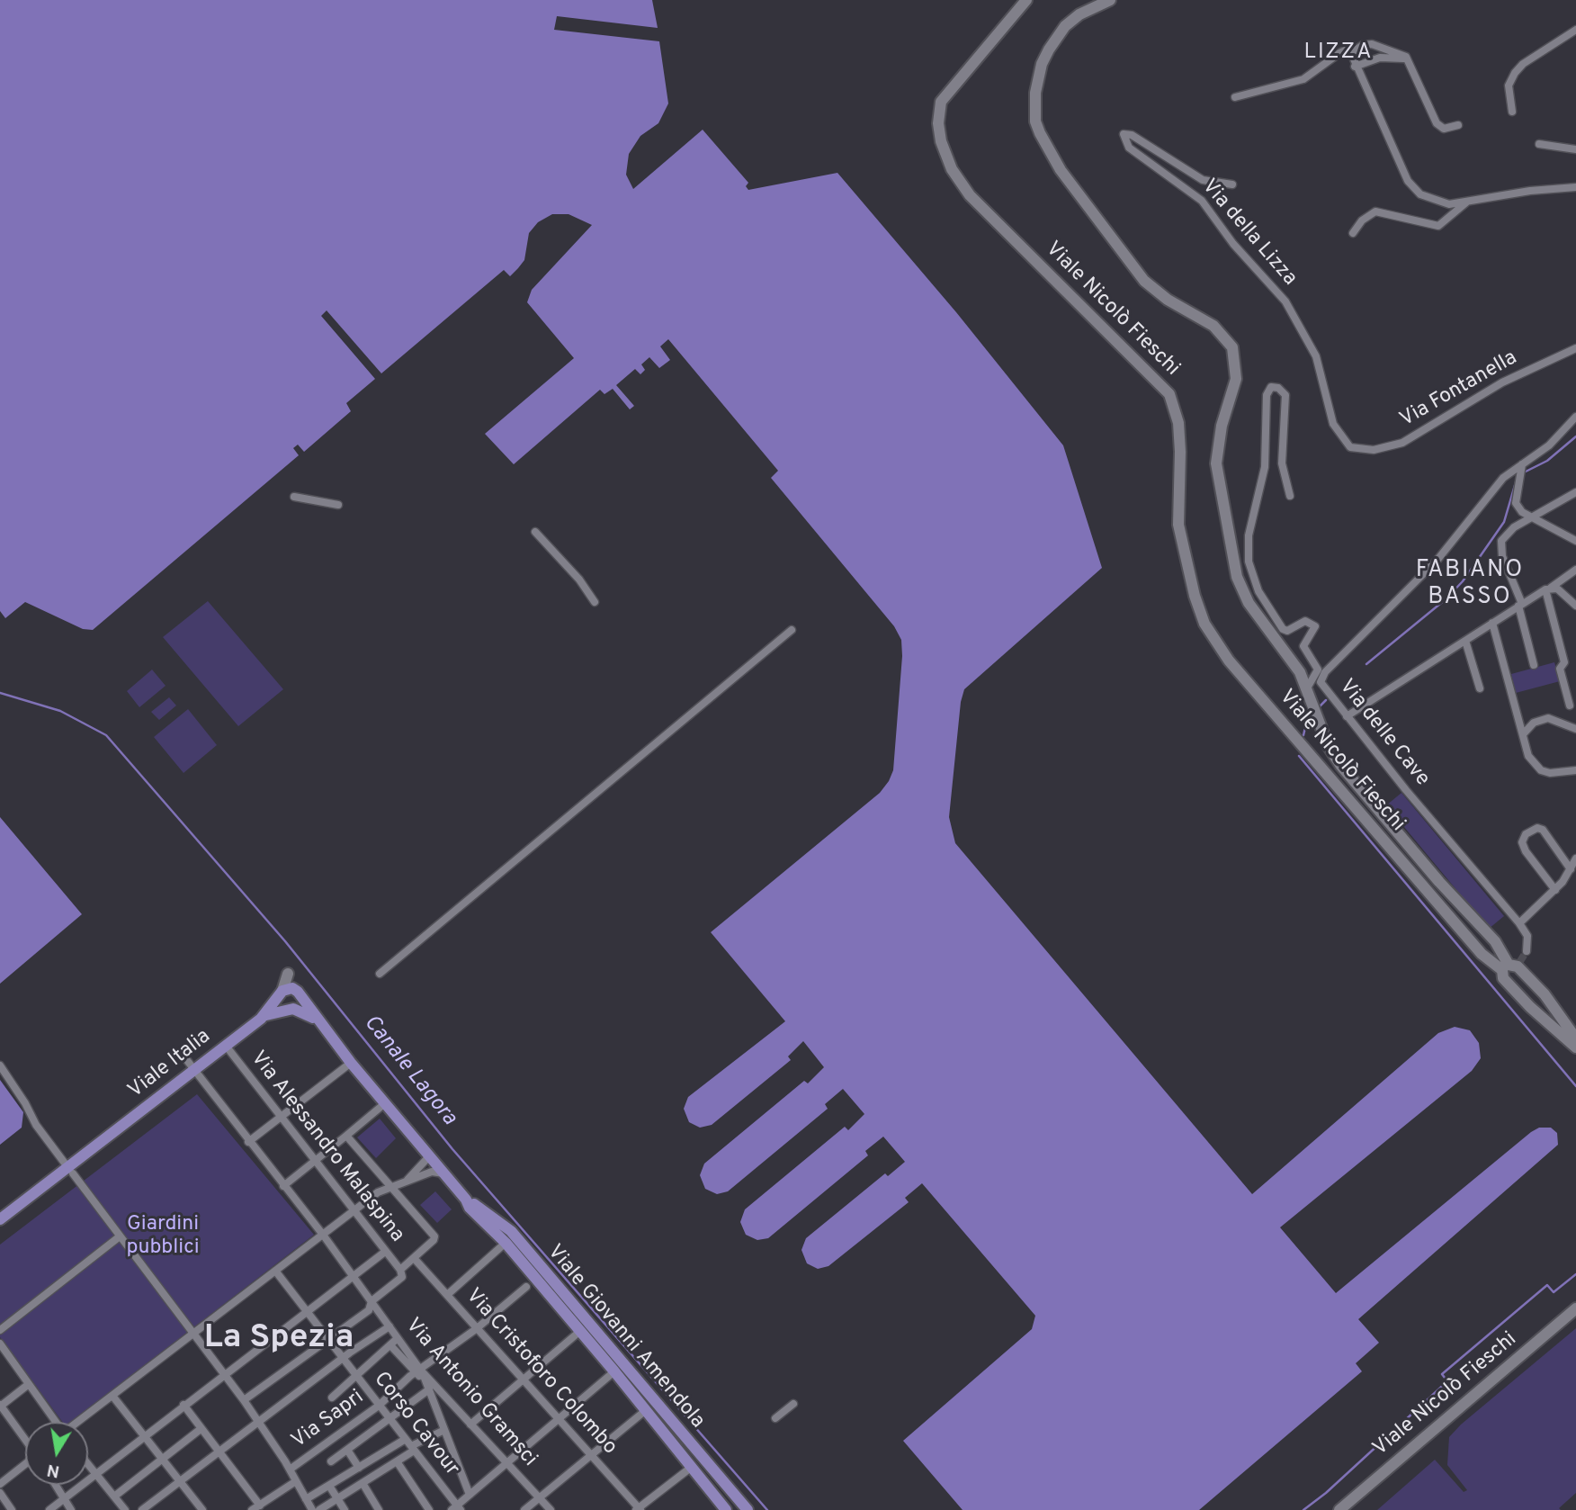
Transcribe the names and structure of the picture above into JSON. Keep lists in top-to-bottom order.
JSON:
{
  "streets": {
    "main road": ["Viale Nicolò Fieschi", "Viale Italia", "Viale Giovanni Amendola"],
    "street": [
      "Via della Lizza",
      "Via Fontanella",
      "Via delle Cave",
      "Via Alessandro Malaspina",
      "Via Cristoforo Colombo",
      "Via Antonio Gramsci",
      "Via Sapri",
      "Corso Cavour"
    ]
  },
  "crossings": [
    ["Via della Lizza", "Via Fontanella"],
    ["Viale Italia", "Via Alessandro Malaspina"],
    ["Viale Italia", "Viale Giovanni Amendola"],
    ["Viale Italia", "Via Antonio Gramsci"],
    ["Via Cristoforo Colombo", "Via Sapri"],
    ["Via Antonio Gramsci", "Via Sapri"],
    ["Via Sapri", "Corso Cavour"]
  ],
  "districts": ["LIZZA", "FABIANO BASSO", "La Spezia"],
  "water": ["Canale Lagora"],
  "parks": ["Giardini pubblici"],
  "north": "bottom"
}
